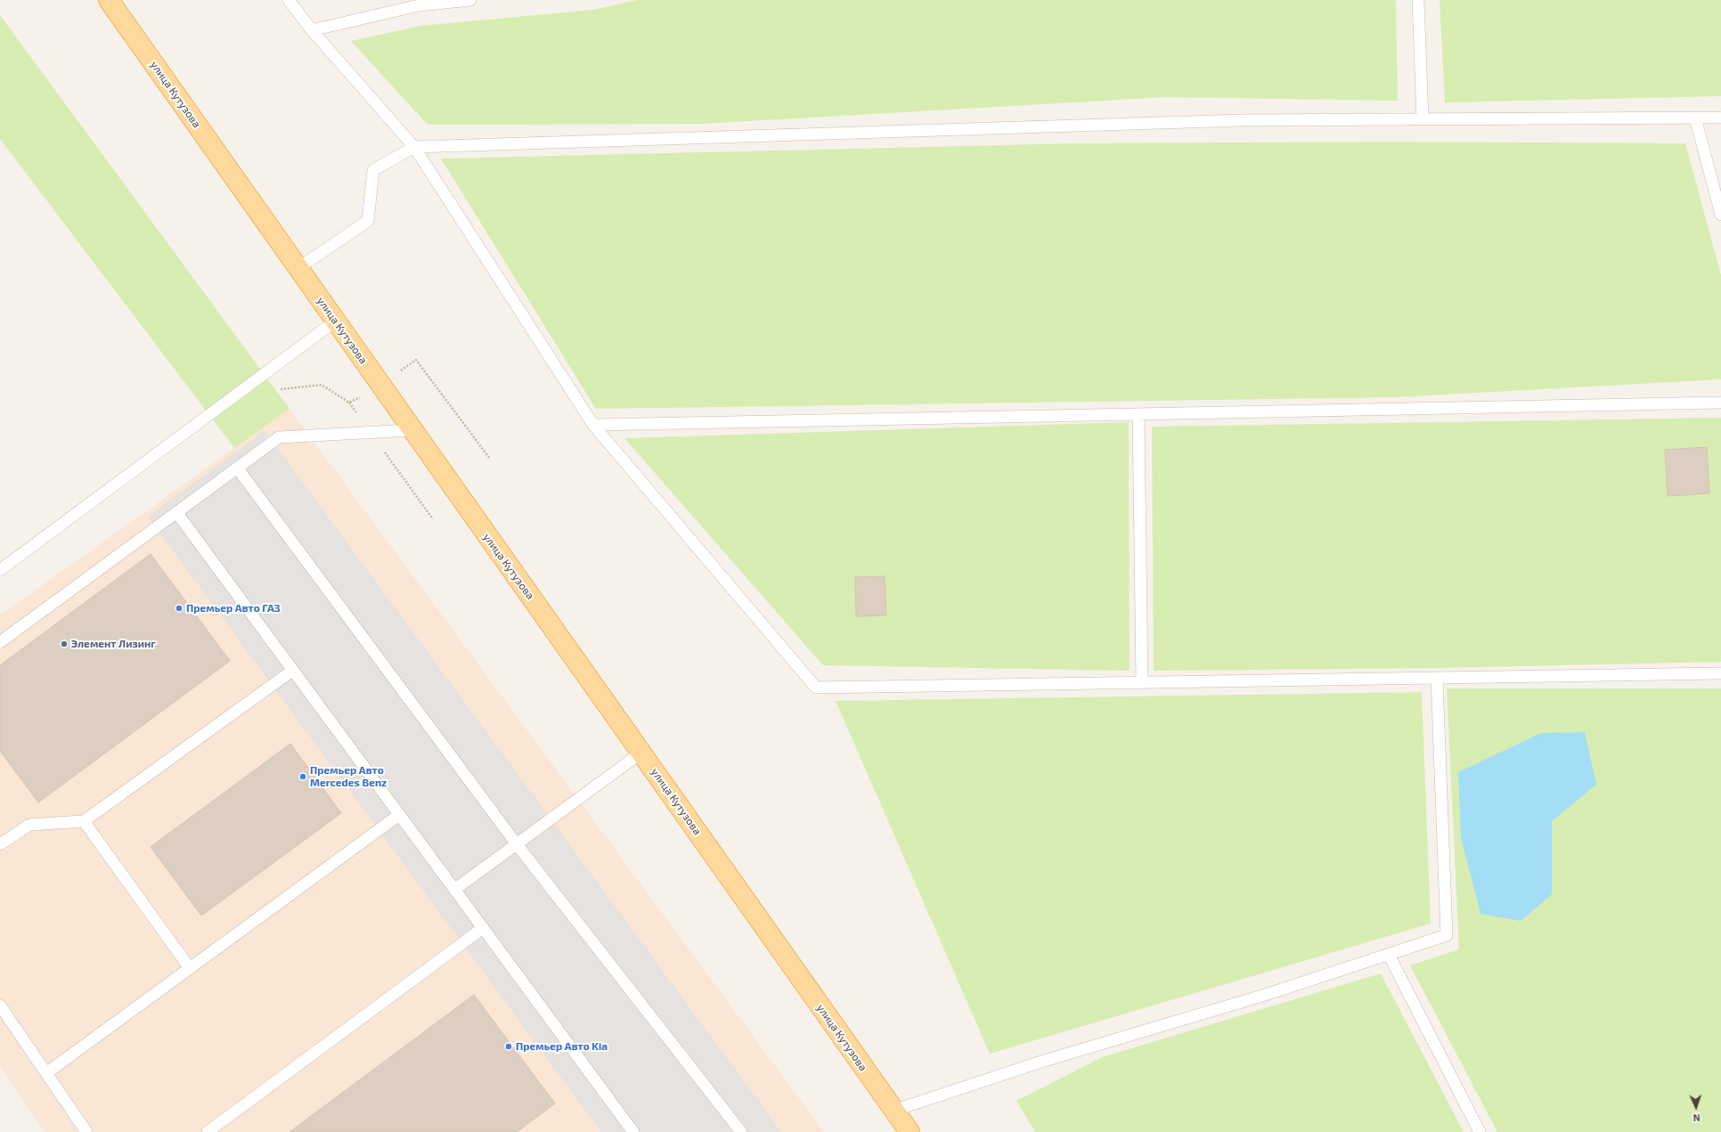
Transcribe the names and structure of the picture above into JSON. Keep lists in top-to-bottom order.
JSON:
{
  "streets": {
    "main road": ["улица Кутузова"]
  },
  "places": [
    "Премьер Авто ГАЗ",
    "Элемент Лизинг",
    "Премьер Авто Mercedes Benz",
    "Премьер Авто Kia"
  ],
  "north": "bottom"
}
